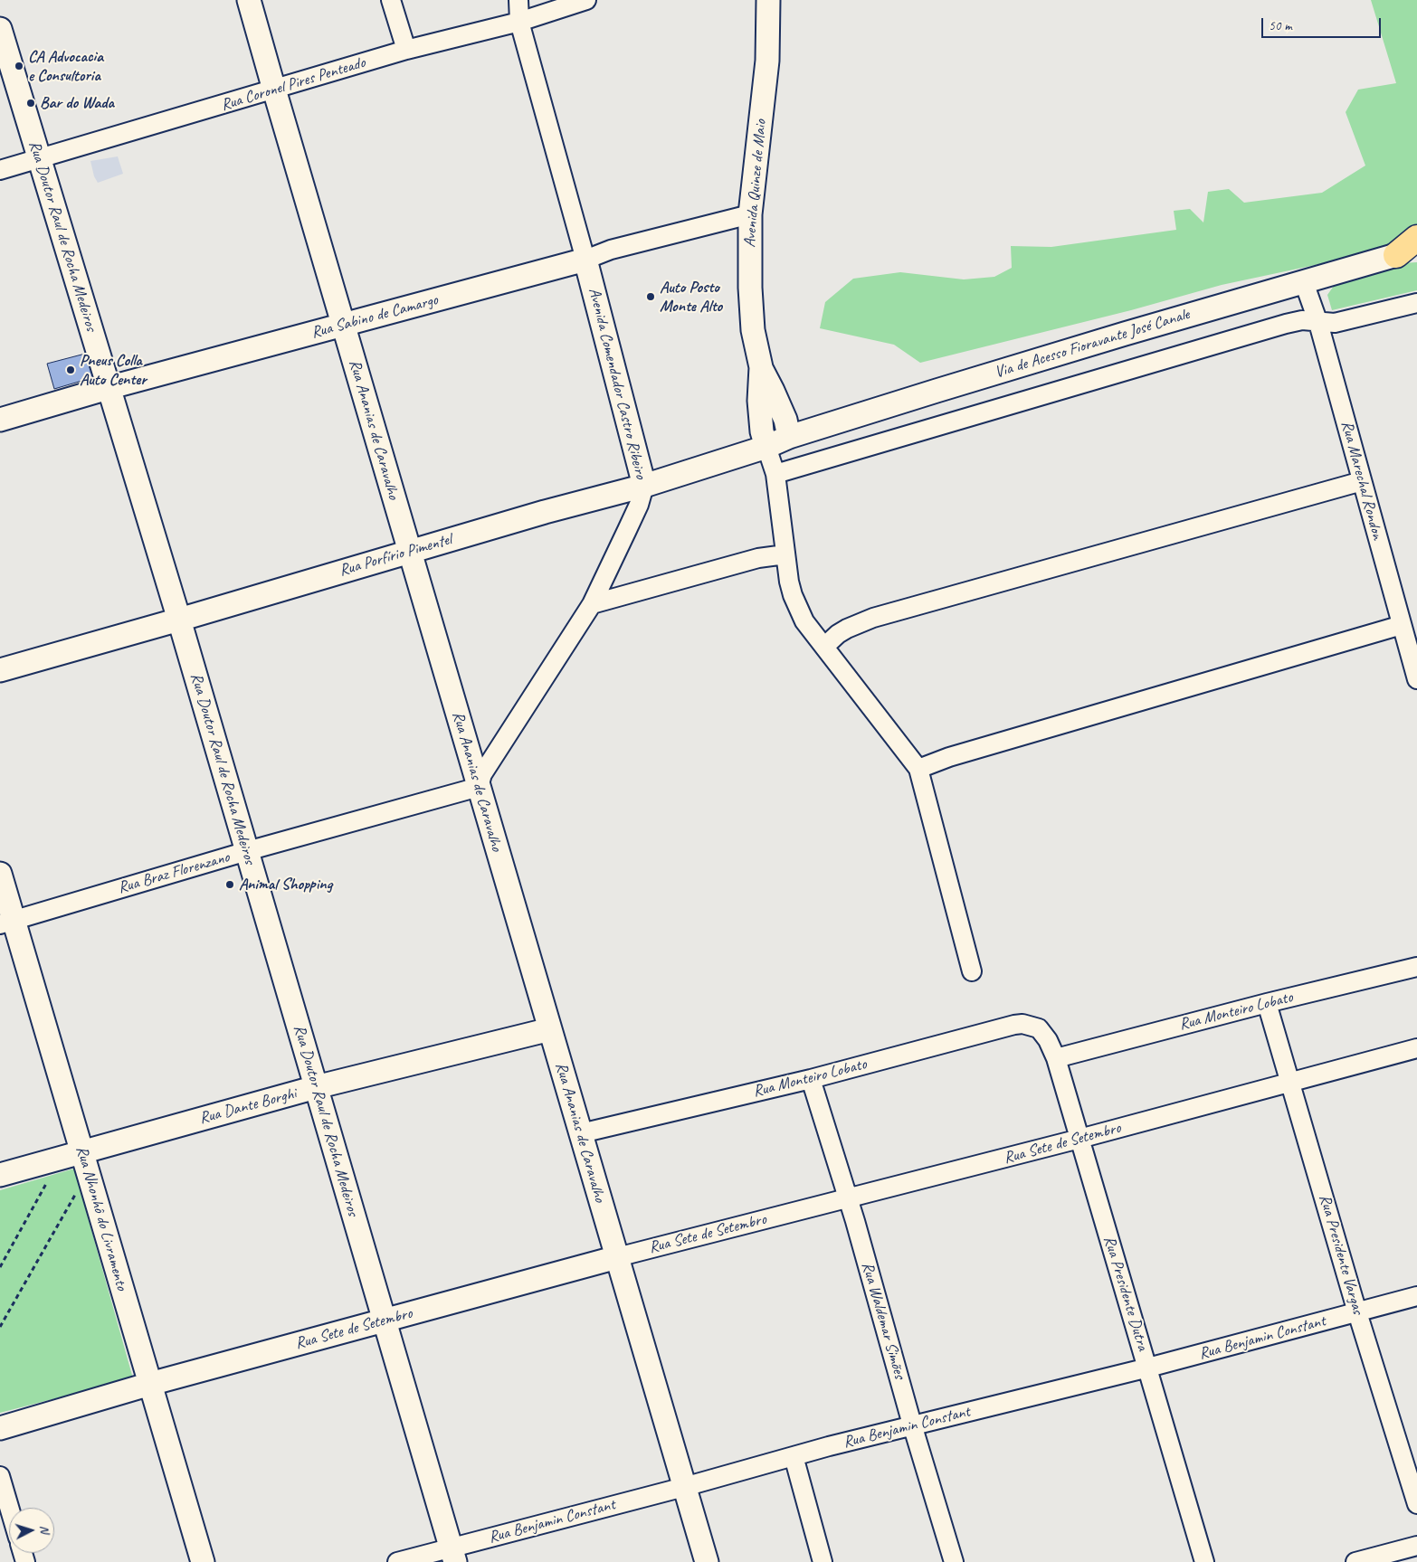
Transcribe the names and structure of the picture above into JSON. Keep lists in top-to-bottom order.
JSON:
{
  "streets": {
    "street": [
      "Rua Coronel Pires Penteado",
      "Avenida Quinze de Maio",
      "Rua Doutor Raul de Rocha Medeiros",
      "Rua Sabino de Camargo",
      "Via de Acesso Fioravante José Canale",
      "Avenida Comendador Castro Ribeiro",
      "Rua Ananias de Caravalho",
      "Rua Marechal Rondon",
      "Rua Porfírio Pimentel",
      "Rua Braz Florenzano",
      "Rua Monteiro Lobato",
      "Rua Dante Borghi",
      "Rua Sete de Setembro",
      "Rua Nhonhô do Livramento",
      "Rua Presidente Vargas",
      "Rua Presidente Dutra",
      "Rua Waldemar Simões",
      "Rua Benjamin Constant"
    ]
  },
  "crossings": [
    ["Rua Coronel Pires Penteado", "Rua Doutor Raul de Rocha Medeiros"],
    ["Rua Coronel Pires Penteado", "Avenida Comendador Castro Ribeiro"],
    ["Rua Coronel Pires Penteado", "Rua Ananias de Caravalho"],
    ["Avenida Quinze de Maio", "Rua Sabino de Camargo"],
    ["Rua Doutor Raul de Rocha Medeiros", "Rua Sabino de Camargo"],
    ["Rua Doutor Raul de Rocha Medeiros", "Rua Porfírio Pimentel"],
    ["Rua Doutor Raul de Rocha Medeiros", "Rua Braz Florenzano"],
    ["Rua Doutor Raul de Rocha Medeiros", "Rua Dante Borghi"],
    ["Rua Doutor Raul de Rocha Medeiros", "Rua Sete de Setembro"],
    ["Rua Doutor Raul de Rocha Medeiros", "Rua Benjamin Constant"],
    ["Rua Sabino de Camargo", "Avenida Comendador Castro Ribeiro"],
    ["Rua Sabino de Camargo", "Rua Ananias de Caravalho"],
    ["Via de Acesso Fioravante José Canale", "Rua Marechal Rondon"],
    ["Via de Acesso Fioravante José Canale", "Rua Porfírio Pimentel"],
    ["Avenida Comendador Castro Ribeiro", "Rua Ananias de Caravalho"],
    ["Avenida Comendador Castro Ribeiro", "Rua Porfírio Pimentel"],
    ["Avenida Comendador Castro Ribeiro", "Rua Braz Florenzano"],
    ["Rua Ananias de Caravalho", "Rua Porfírio Pimentel"],
    ["Rua Ananias de Caravalho", "Rua Braz Florenzano"],
    ["Rua Ananias de Caravalho", "Rua Monteiro Lobato"],
    ["Rua Ananias de Caravalho", "Rua Dante Borghi"],
    ["Rua Ananias de Caravalho", "Rua Sete de Setembro"],
    ["Rua Ananias de Caravalho", "Rua Benjamin Constant"],
    ["Rua Braz Florenzano", "Rua Nhonhô do Livramento"],
    ["Rua Monteiro Lobato", "Rua Presidente Vargas"],
    ["Rua Monteiro Lobato", "Rua Presidente Dutra"],
    ["Rua Monteiro Lobato", "Rua Waldemar Simões"],
    ["Rua Dante Borghi", "Rua Nhonhô do Livramento"],
    ["Rua Sete de Setembro", "Rua Nhonhô do Livramento"],
    ["Rua Sete de Setembro", "Rua Presidente Vargas"],
    ["Rua Sete de Setembro", "Rua Presidente Dutra"],
    ["Rua Sete de Setembro", "Rua Waldemar Simões"],
    ["Rua Presidente Vargas", "Rua Benjamin Constant"],
    ["Rua Presidente Dutra", "Rua Benjamin Constant"],
    ["Rua Waldemar Simões", "Rua Benjamin Constant"]
  ],
  "places": [
    "CA Advocacia e Consultoria",
    "Bar do Wada",
    "Auto Posto Monte Alto",
    "Pneus Colla Auto Center",
    "Animal Shopping"
  ],
  "scale_bar": "50 m",
  "north": "right"
}
